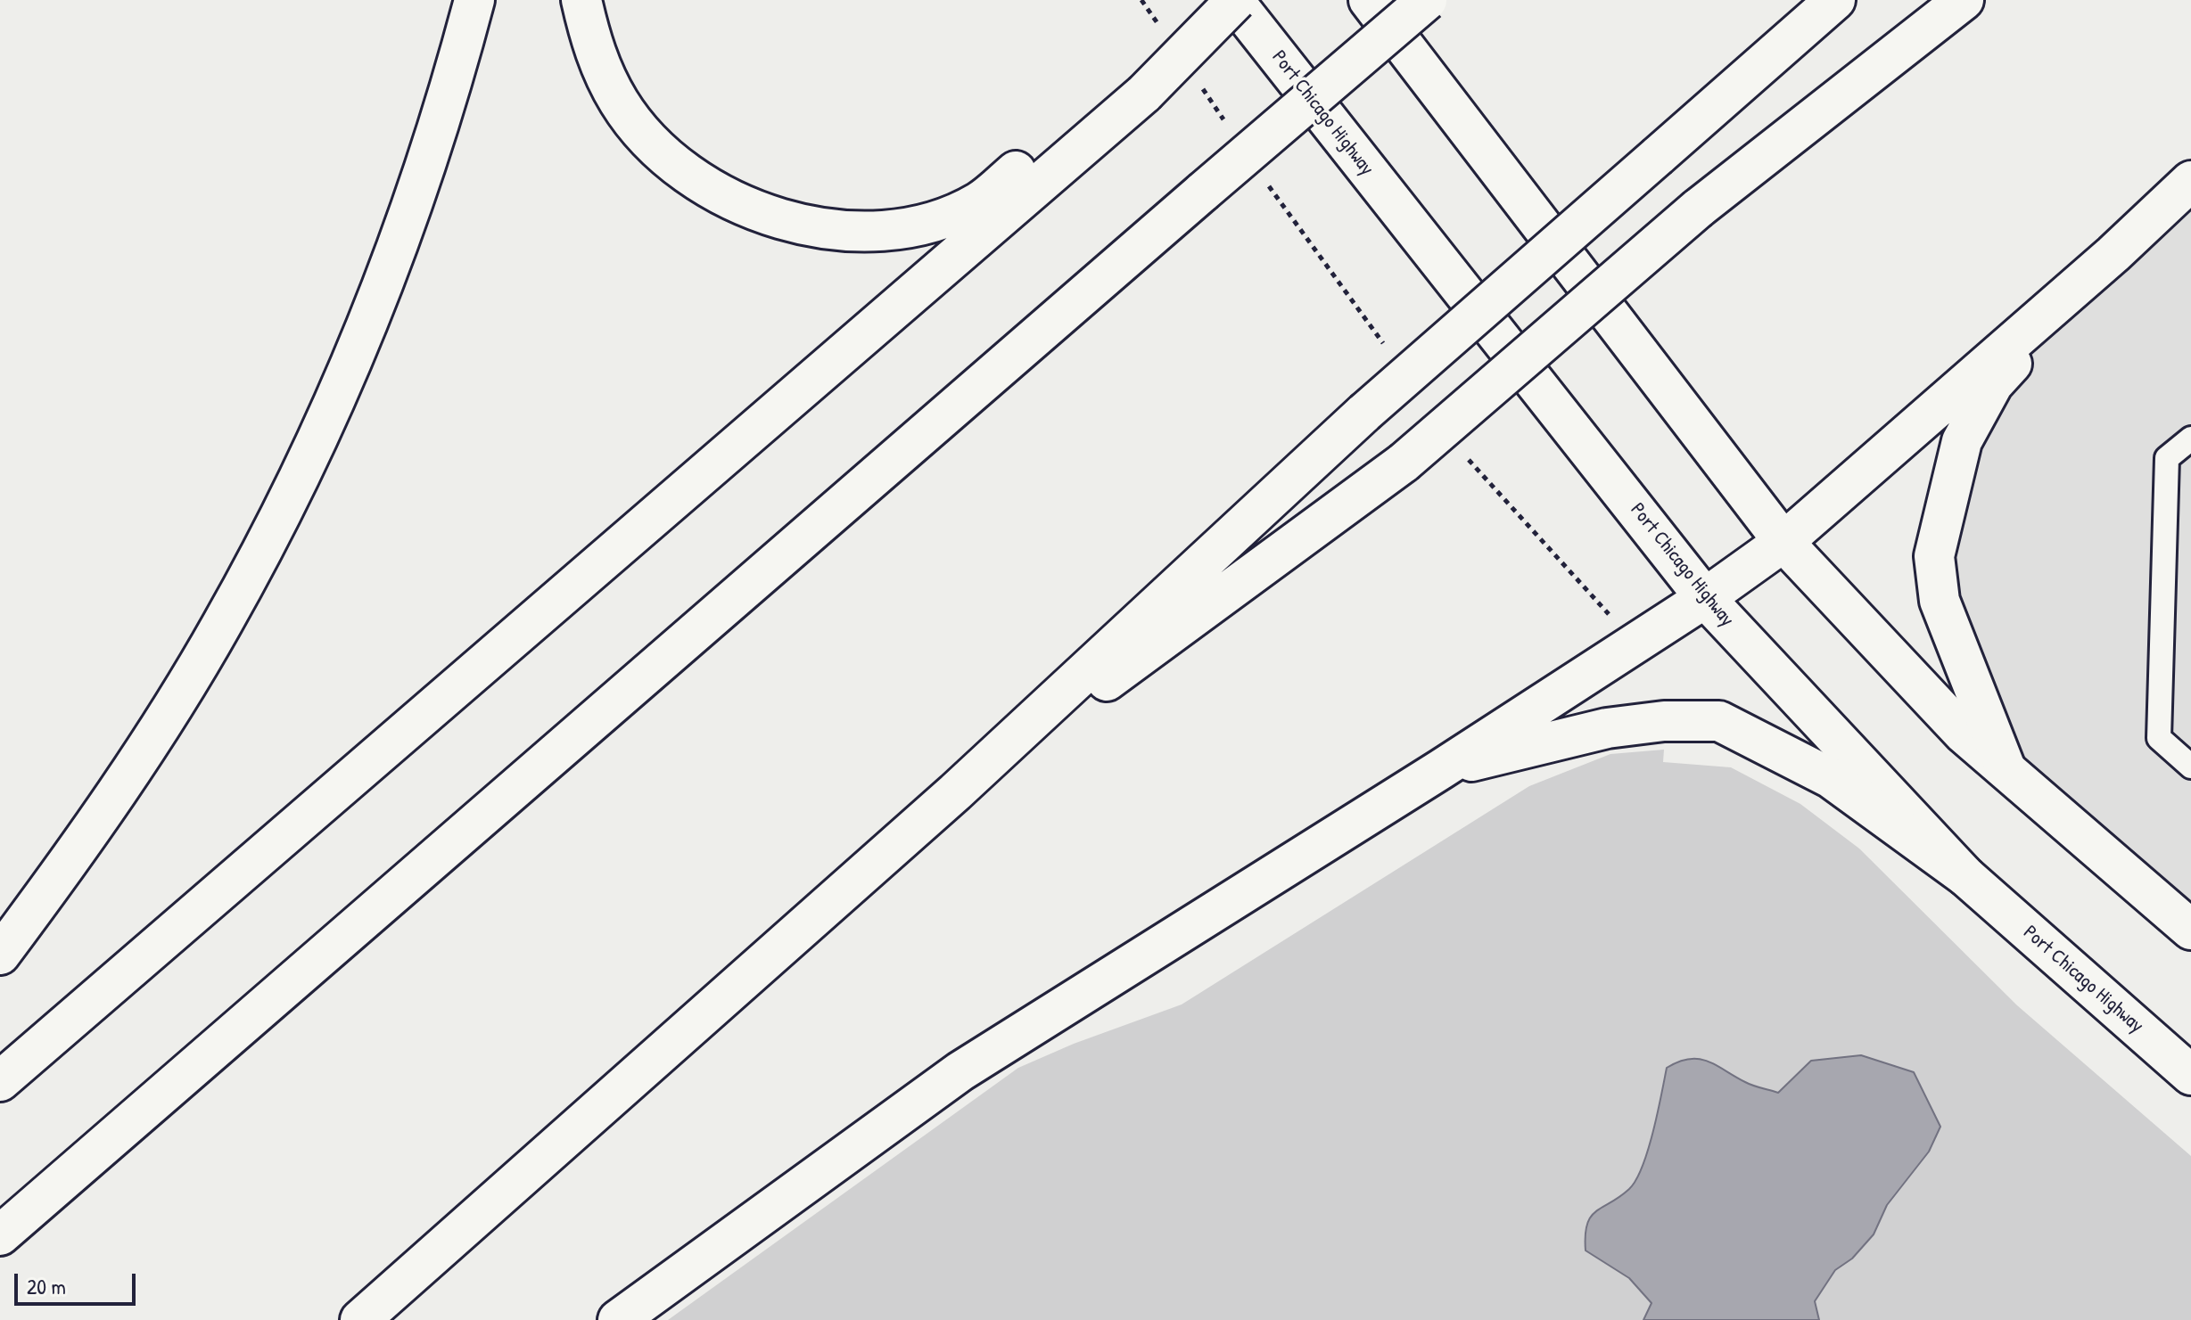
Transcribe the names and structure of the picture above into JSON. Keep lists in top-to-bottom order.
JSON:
{
  "streets": {
    "main road": ["Port Chicago Highway"]
  },
  "scale_bar": "20 m"
}
